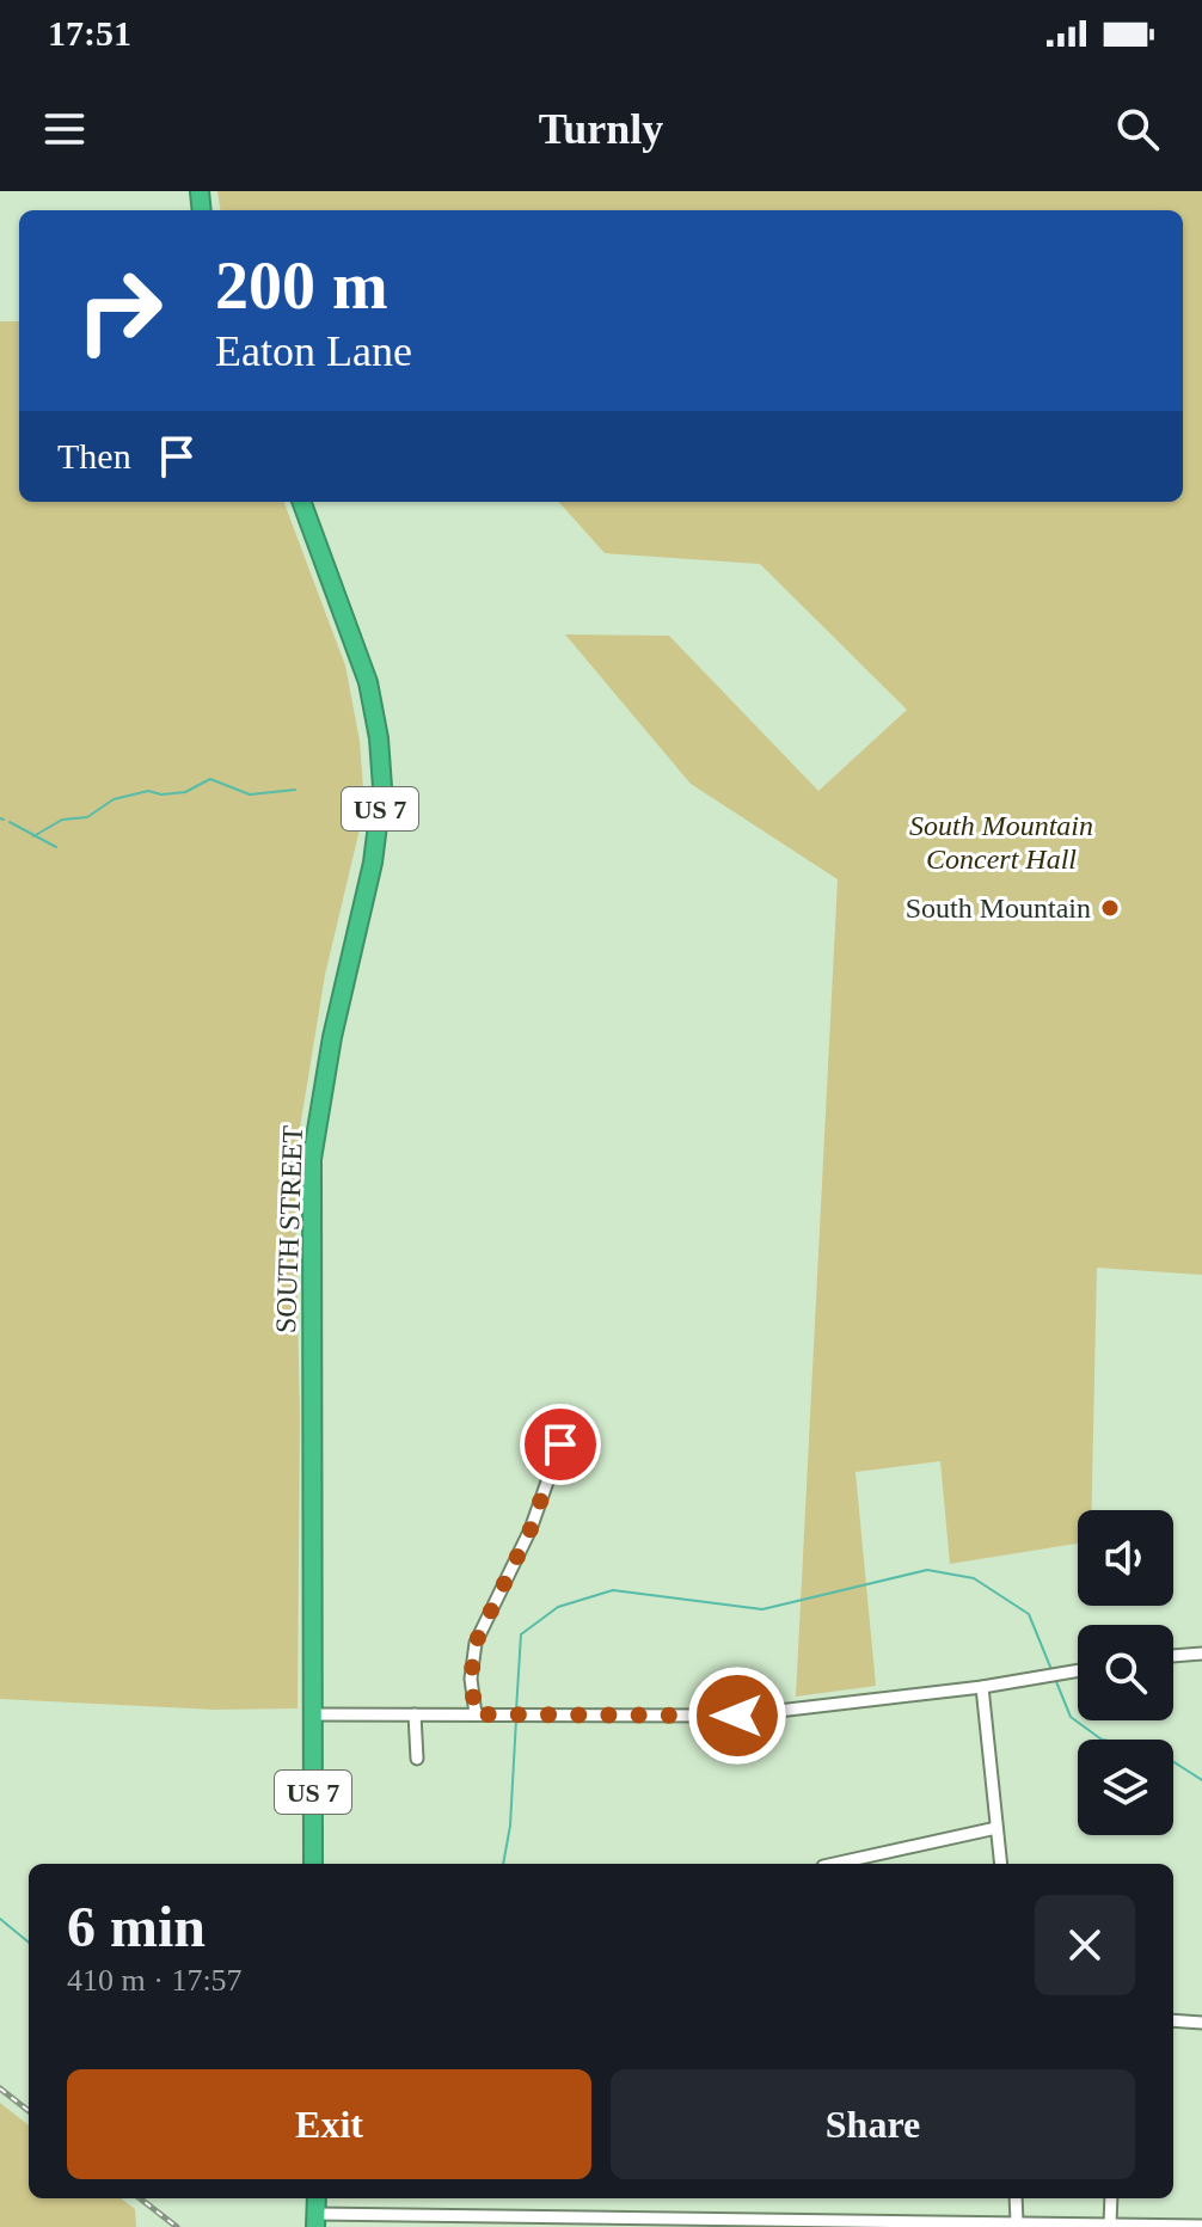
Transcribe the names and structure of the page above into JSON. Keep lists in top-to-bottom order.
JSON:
{
  "streets": {
    "highway": ["US 7", "SOUTH STREET"]
  },
  "parks": ["South Mountain Concert Hall"],
  "places": ["South Mountain"],
  "page": {
    "status": "17:51",
    "header": "Turnly",
    "turn": ["200 m", "Eaton Lane"],
    "then": "Then",
    "heading": ["6 min", "410 m · 17:57"],
    "buttons": ["Exit", "Share"]
  }
}
